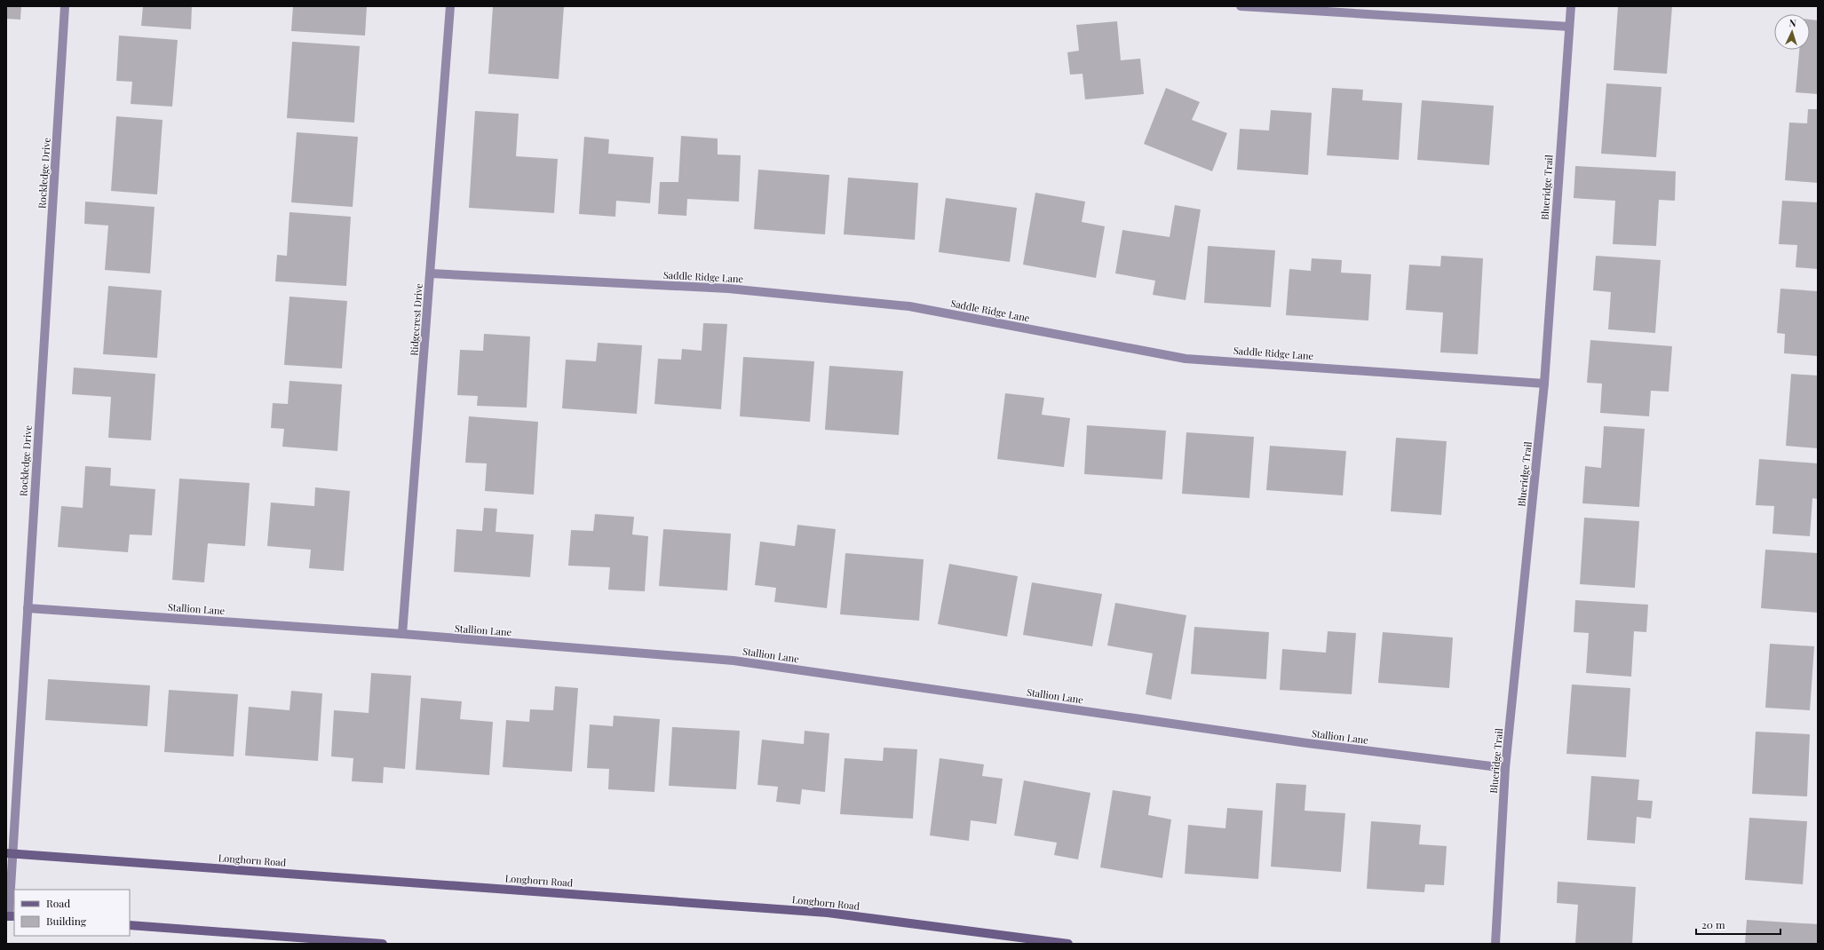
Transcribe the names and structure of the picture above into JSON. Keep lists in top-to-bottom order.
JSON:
{
  "streets": {
    "main road": ["Longhorn Road"],
    "street": [
      "Rockledge Drive",
      "Blueridge Trail",
      "Saddle Ridge Lane",
      "Ridgecrest Drive",
      "Stallion Lane"
    ]
  },
  "crossings": [
    ["Rockledge Drive", "Stallion Lane"],
    ["Rockledge Drive", "Longhorn Road"],
    ["Blueridge Trail", "Saddle Ridge Lane"],
    ["Blueridge Trail", "Stallion Lane"],
    ["Saddle Ridge Lane", "Ridgecrest Drive"],
    ["Ridgecrest Drive", "Stallion Lane"]
  ],
  "legend": ["Road", "Building"],
  "scale_bar": "20 m",
  "north": "top"
}
